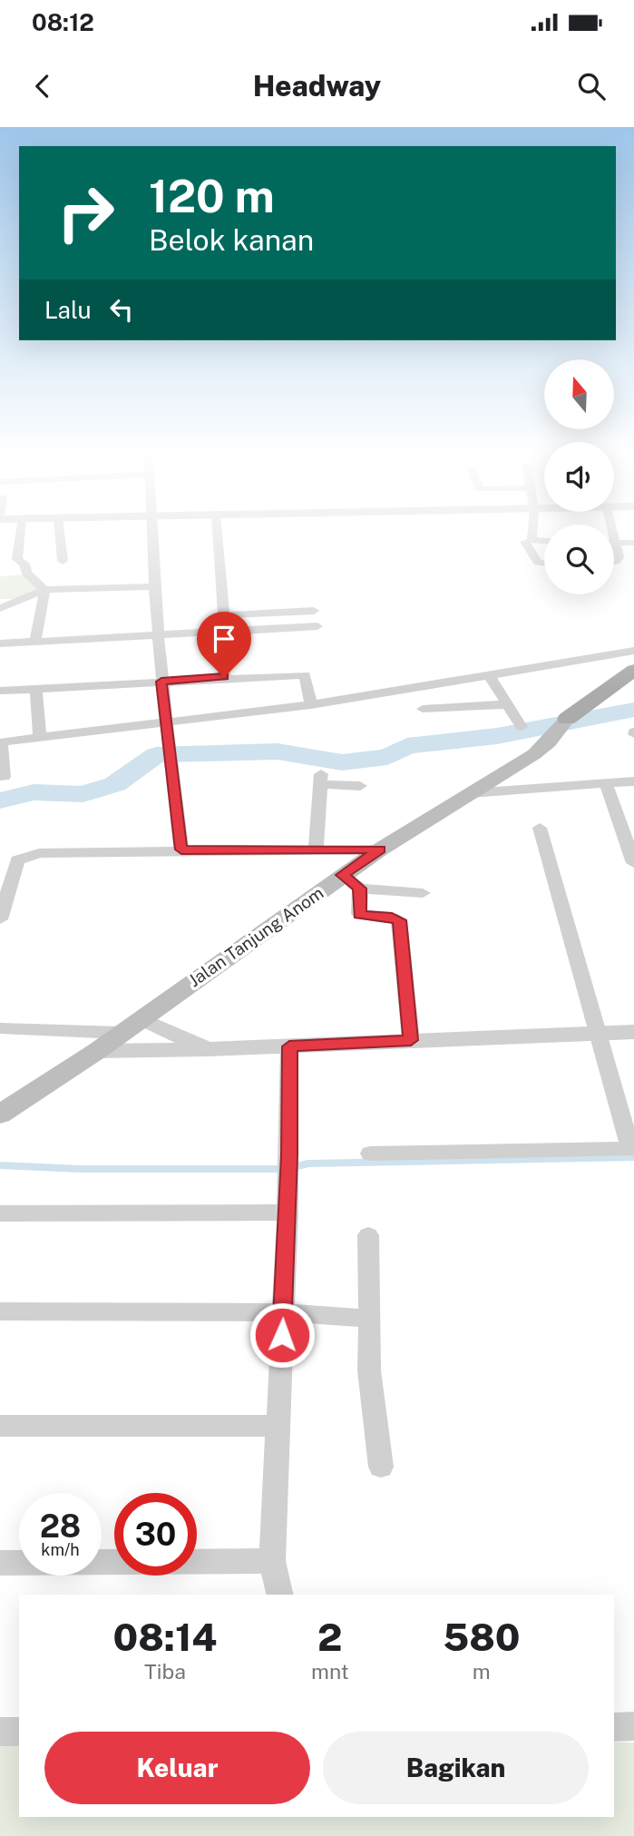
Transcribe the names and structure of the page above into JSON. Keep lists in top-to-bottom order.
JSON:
{
  "streets": {
    "main road": ["Jalan Tanjung Anom"]
  },
  "north": "top",
  "page": {
    "status": "08:12",
    "header": "Headway",
    "turn": ["120 m", "Belok kanan"],
    "then": "Lalu",
    "speed": "28 km/h",
    "limit": "30",
    "eta": [
      "08:14",
      "Tiba",
      "2",
      "mnt",
      "580",
      "m"
    ],
    "buttons": ["Keluar", "Bagikan"]
  }
}
